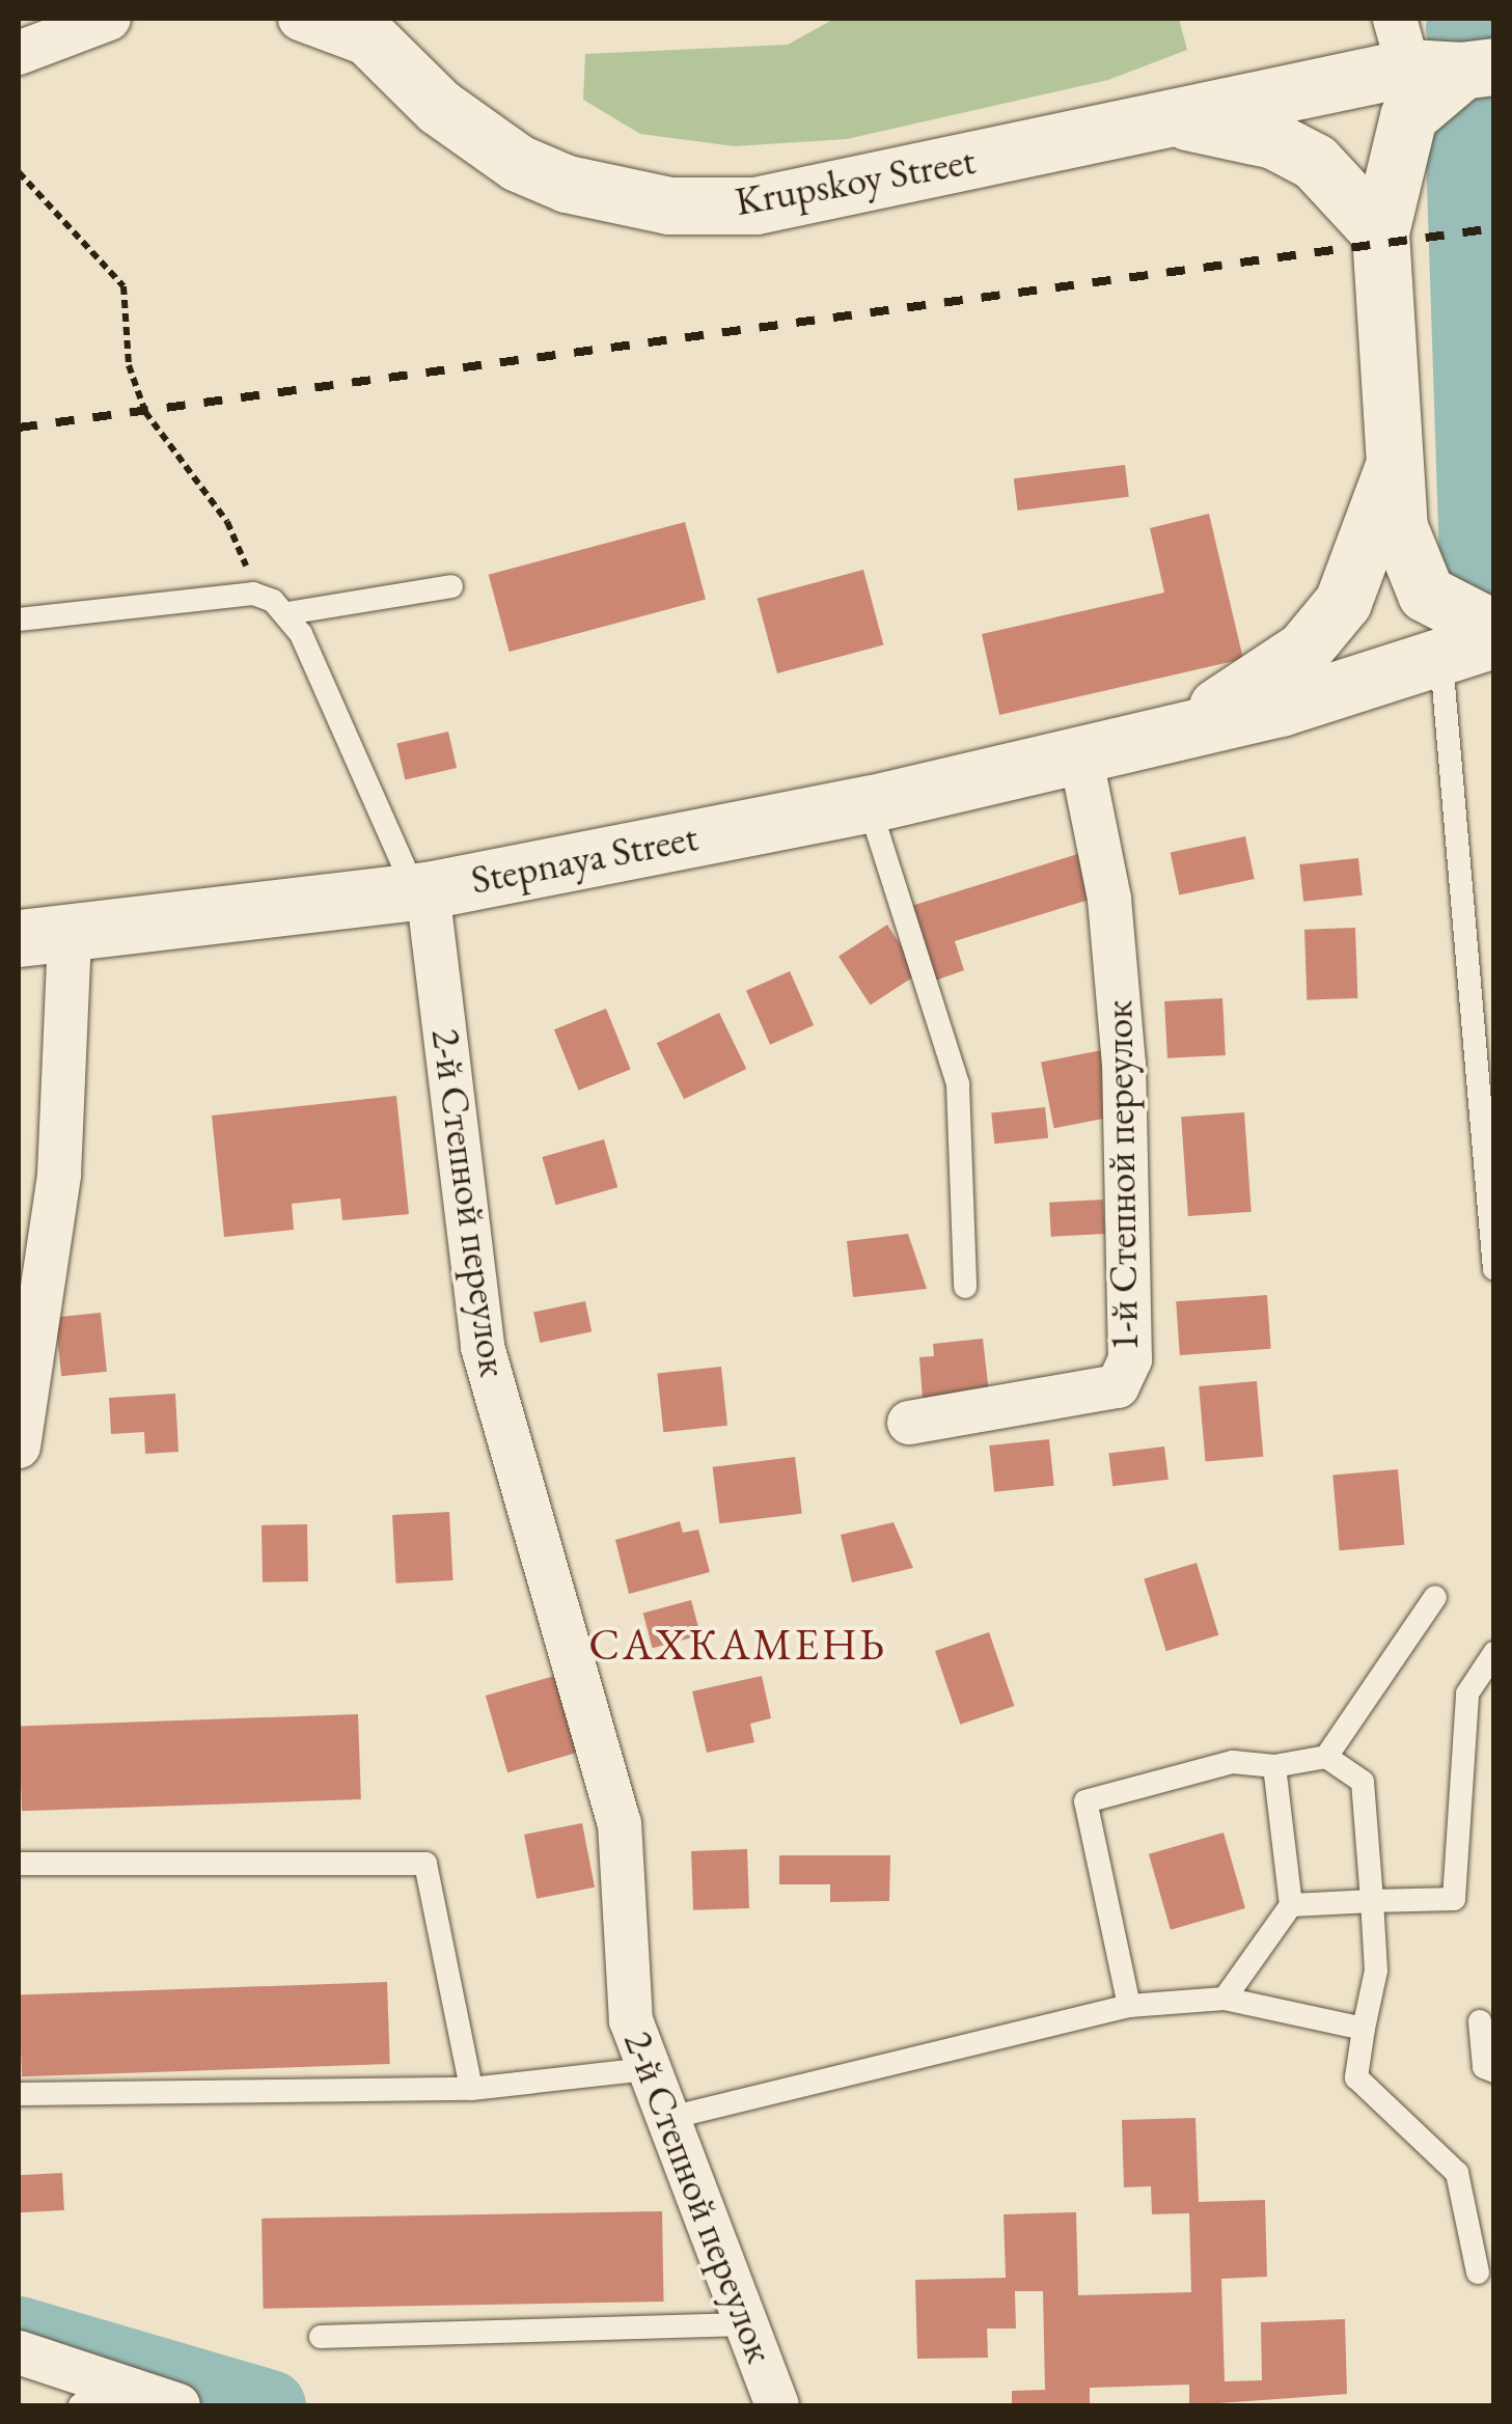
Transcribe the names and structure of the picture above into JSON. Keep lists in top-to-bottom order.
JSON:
{
  "streets": {
    "main road": ["Krupskoy Street", "Stepnaya Street"],
    "street": ["1-й Степной переулок", "2-й Степной переулок"]
  },
  "crossings": [
    ["Stepnaya Street", "1-й Степной переулок"],
    ["Stepnaya Street", "2-й Степной переулок"]
  ],
  "districts": ["САХКАМЕНЬ"]
}
